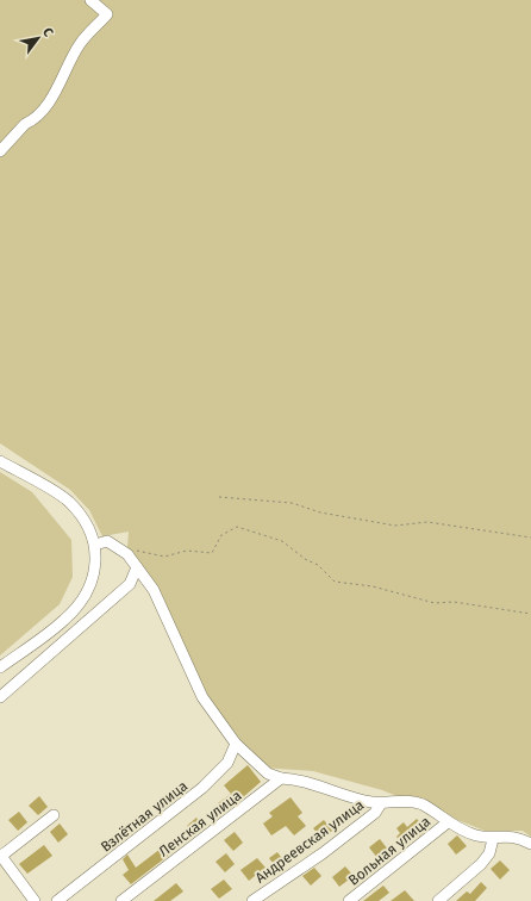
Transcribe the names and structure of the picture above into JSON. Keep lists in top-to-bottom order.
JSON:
{
  "streets": {
    "street": [
      "Взлётная улица",
      "Ленская улица",
      "Андреевская улица",
      "Вольная улица"
    ]
  },
  "north": "top right"
}
